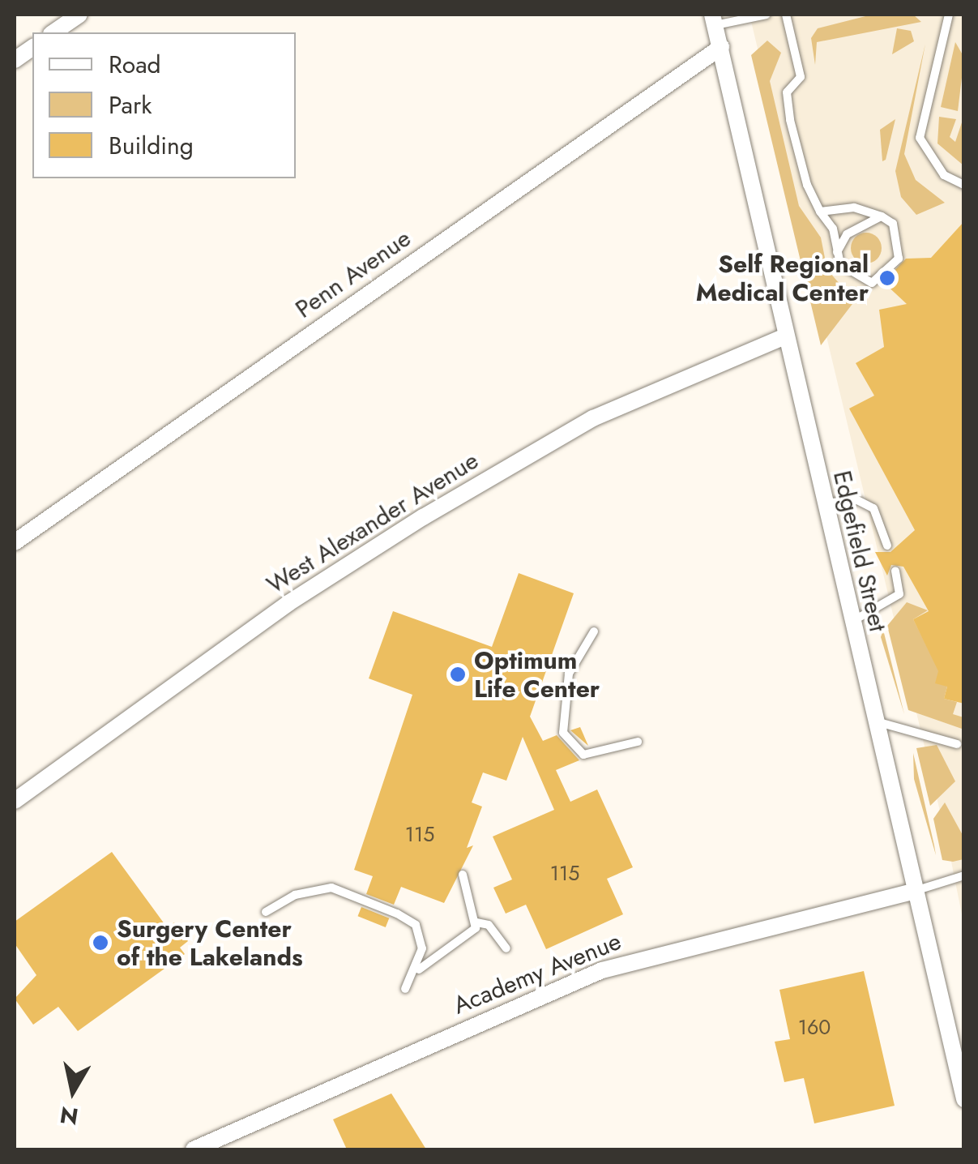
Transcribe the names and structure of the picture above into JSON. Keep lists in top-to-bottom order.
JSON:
{
  "streets": {
    "street": [
      "Penn Avenue",
      "West Alexander Avenue",
      "Edgefield Street",
      "Academy Avenue"
    ]
  },
  "crossings": [
    ["Penn Avenue", "Edgefield Street"],
    ["West Alexander Avenue", "Edgefield Street"],
    ["Edgefield Street", "Academy Avenue"]
  ],
  "places": ["Self Regional Medical Center", "Optimum Life Center", "Surgery Center of the Lakelands"],
  "house_numbers": ["115", "115", "160"],
  "legend": ["Road", "Park", "Building"],
  "north": "bottom"
}
